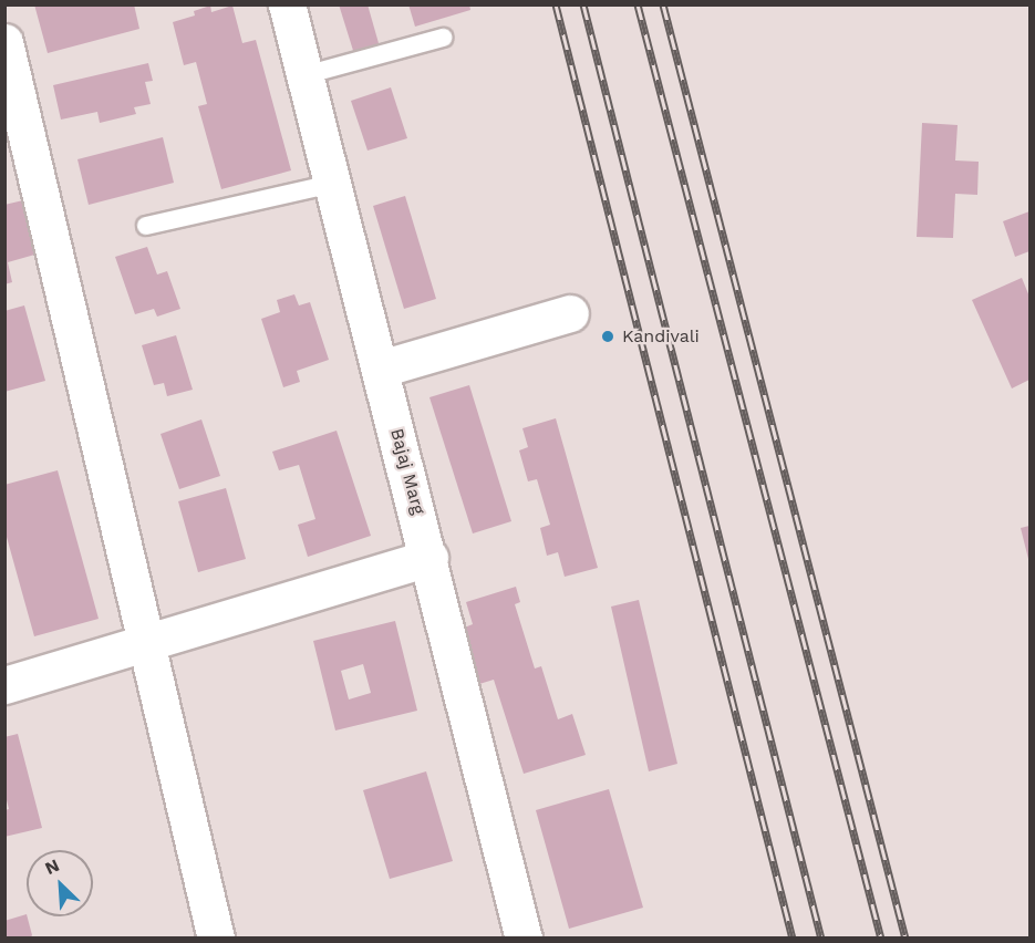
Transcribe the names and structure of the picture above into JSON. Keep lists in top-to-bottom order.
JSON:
{
  "streets": {
    "street": ["Bajaj Marg"]
  },
  "places": ["Kandivali"],
  "north": "top left"
}
